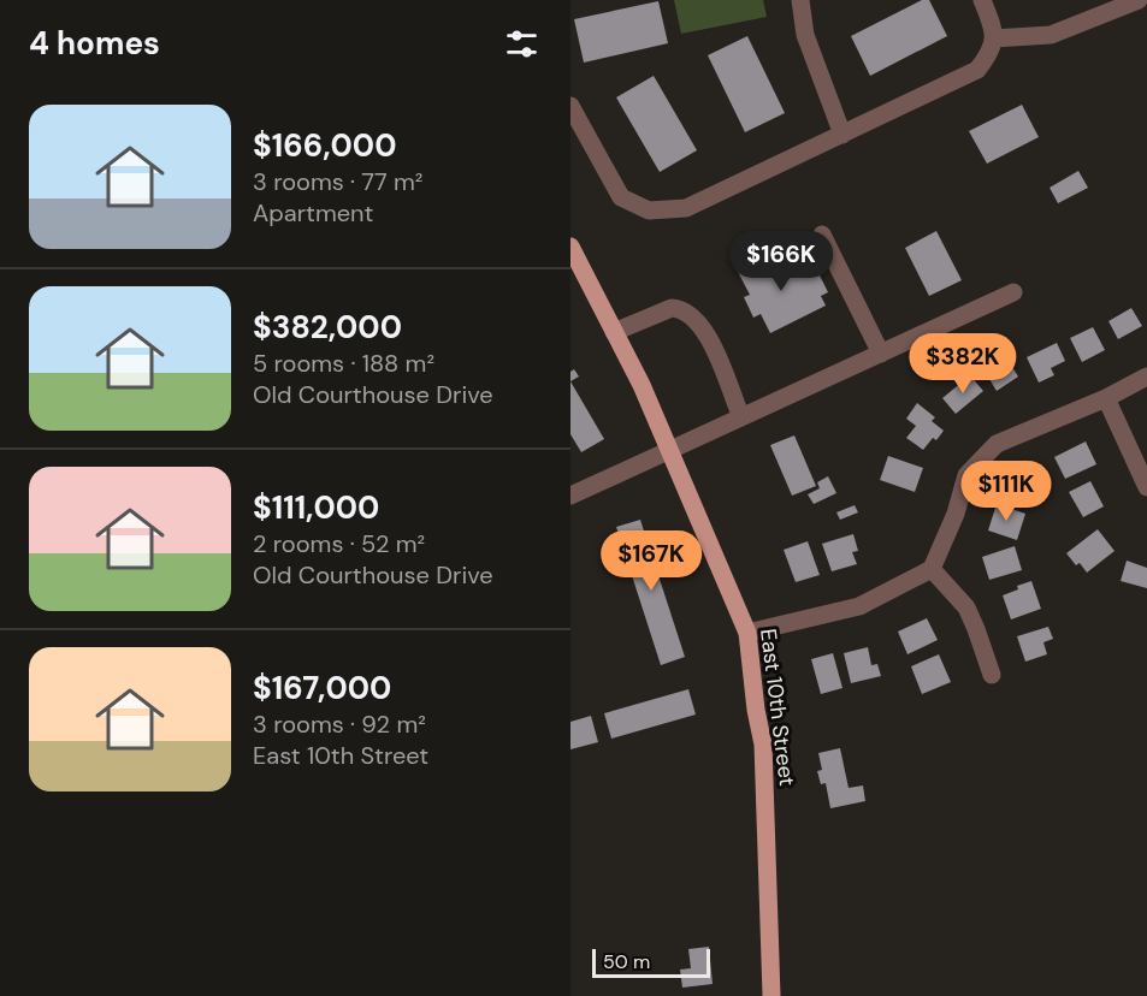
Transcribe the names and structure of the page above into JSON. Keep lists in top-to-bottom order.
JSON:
{
  "streets": {
    "main road": ["East 10th Street"]
  },
  "scale_bar": "50 m",
  "page": {
    "heading": "4 homes",
    "list": [
      {
        "name": "$166,000",
        "note": "3 rooms · 77 m² · Apartment"
      },
      {
        "name": "$382,000",
        "note": "5 rooms · 188 m² · Old Courthouse Drive"
      },
      {
        "name": "$111,000",
        "note": "2 rooms · 52 m² · Old Courthouse Drive"
      },
      {
        "name": "$167,000",
        "note": "3 rooms · 92 m² · East 10th Street"
      }
    ],
    "price": [
      "$166K",
      "$382K",
      "$111K",
      "$167K"
    ],
    "scale": "50 m"
  }
}
